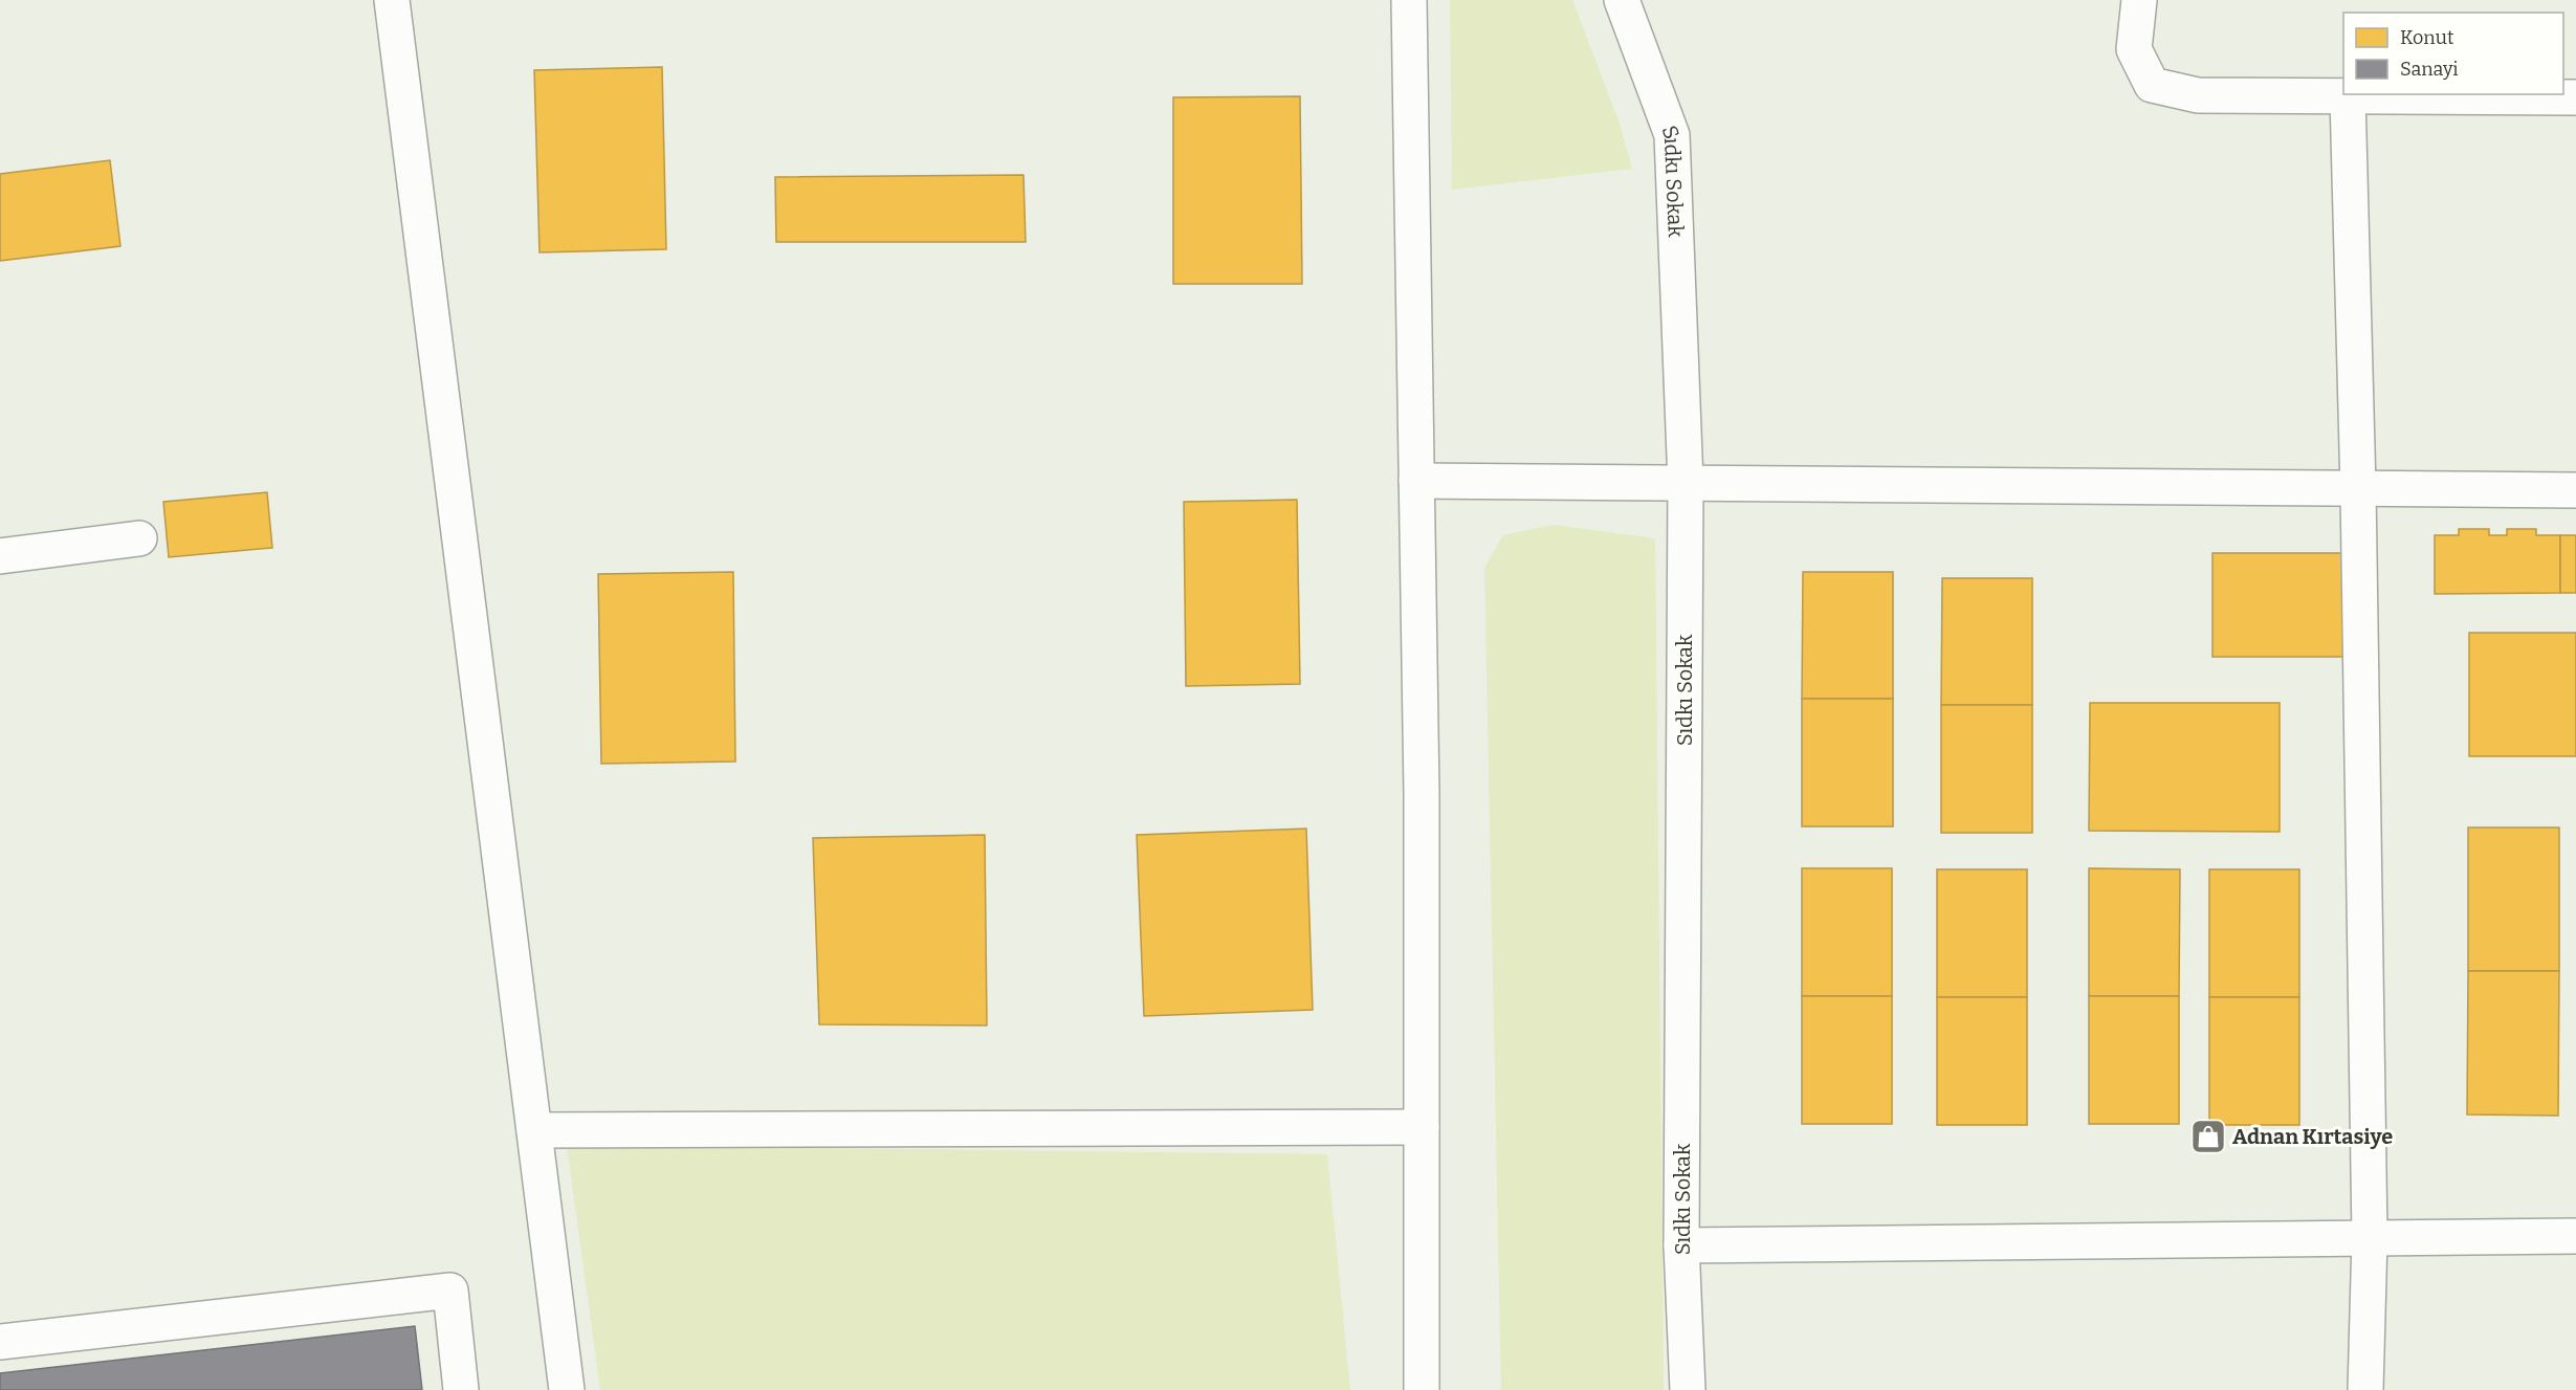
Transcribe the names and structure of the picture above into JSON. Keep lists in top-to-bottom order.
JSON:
{
  "streets": {
    "street": ["Sıdkı Sokak"]
  },
  "places": {
    "shop": ["Adnan Kırtasiye"]
  },
  "legend": ["Konut", "Sanayi"]
}
